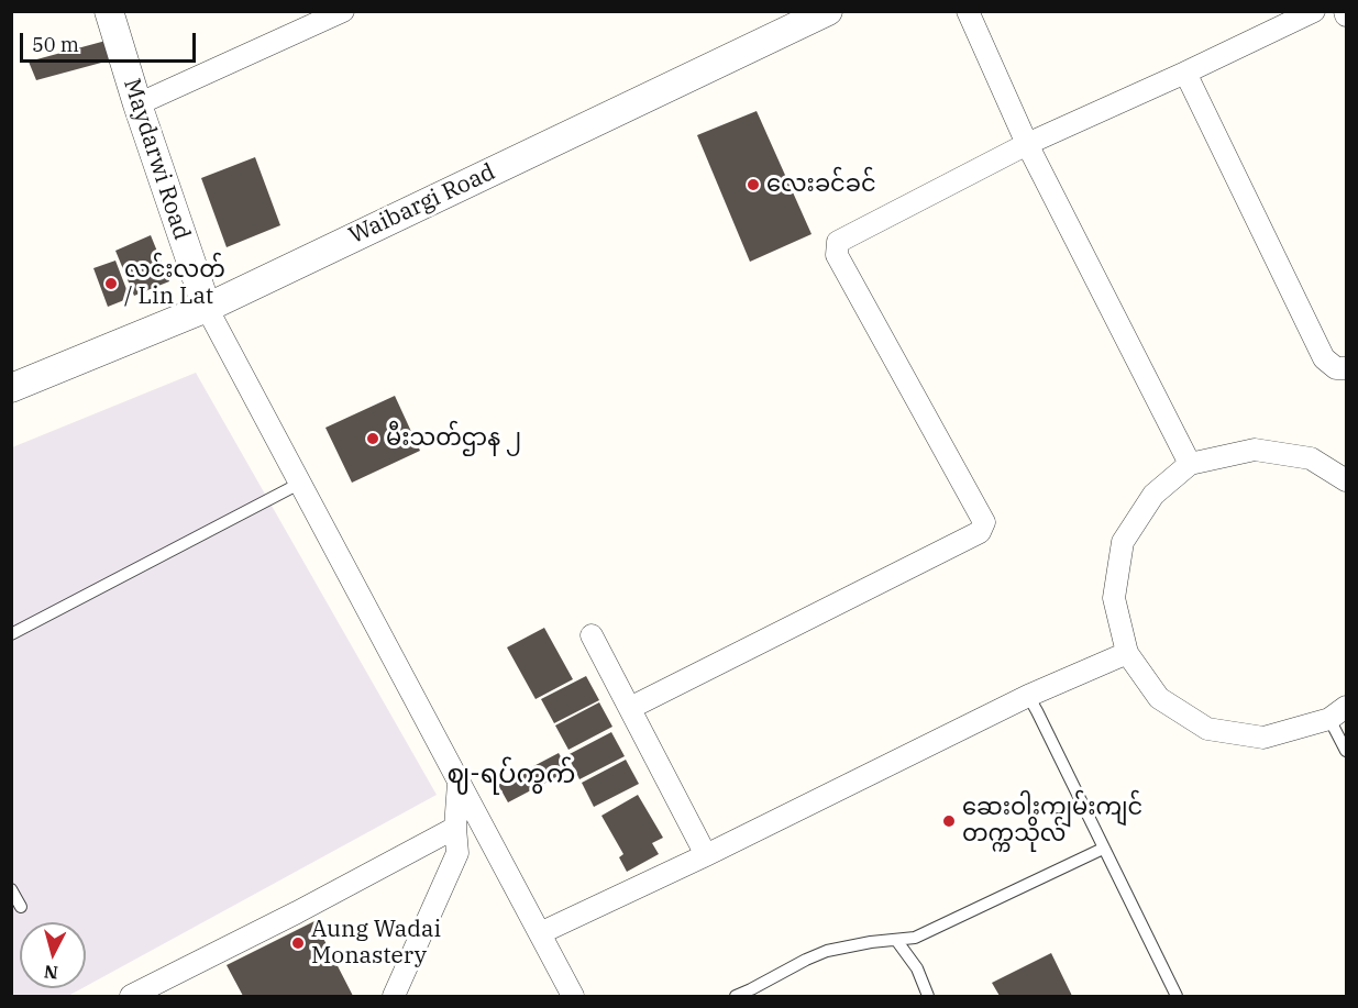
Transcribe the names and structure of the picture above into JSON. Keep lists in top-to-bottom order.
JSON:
{
  "streets": {
    "street": ["Maydarwi Road", "Waibargi Road"]
  },
  "crossings": [
    ["Maydarwi Road", "Waibargi Road"]
  ],
  "districts": ["ဈ-ရပ်ကွက်"],
  "places": [
    "လေးခင်ခင်",
    "လင်းလတ် / Lin Lat",
    "မီးသတ်ဌာန ၂",
    "ဆေးဝါးကျွမ်းကျင် တက္ကသိုလ်",
    "Aung Wadai Monastery"
  ],
  "scale_bar": "50 m",
  "north": "bottom"
}
